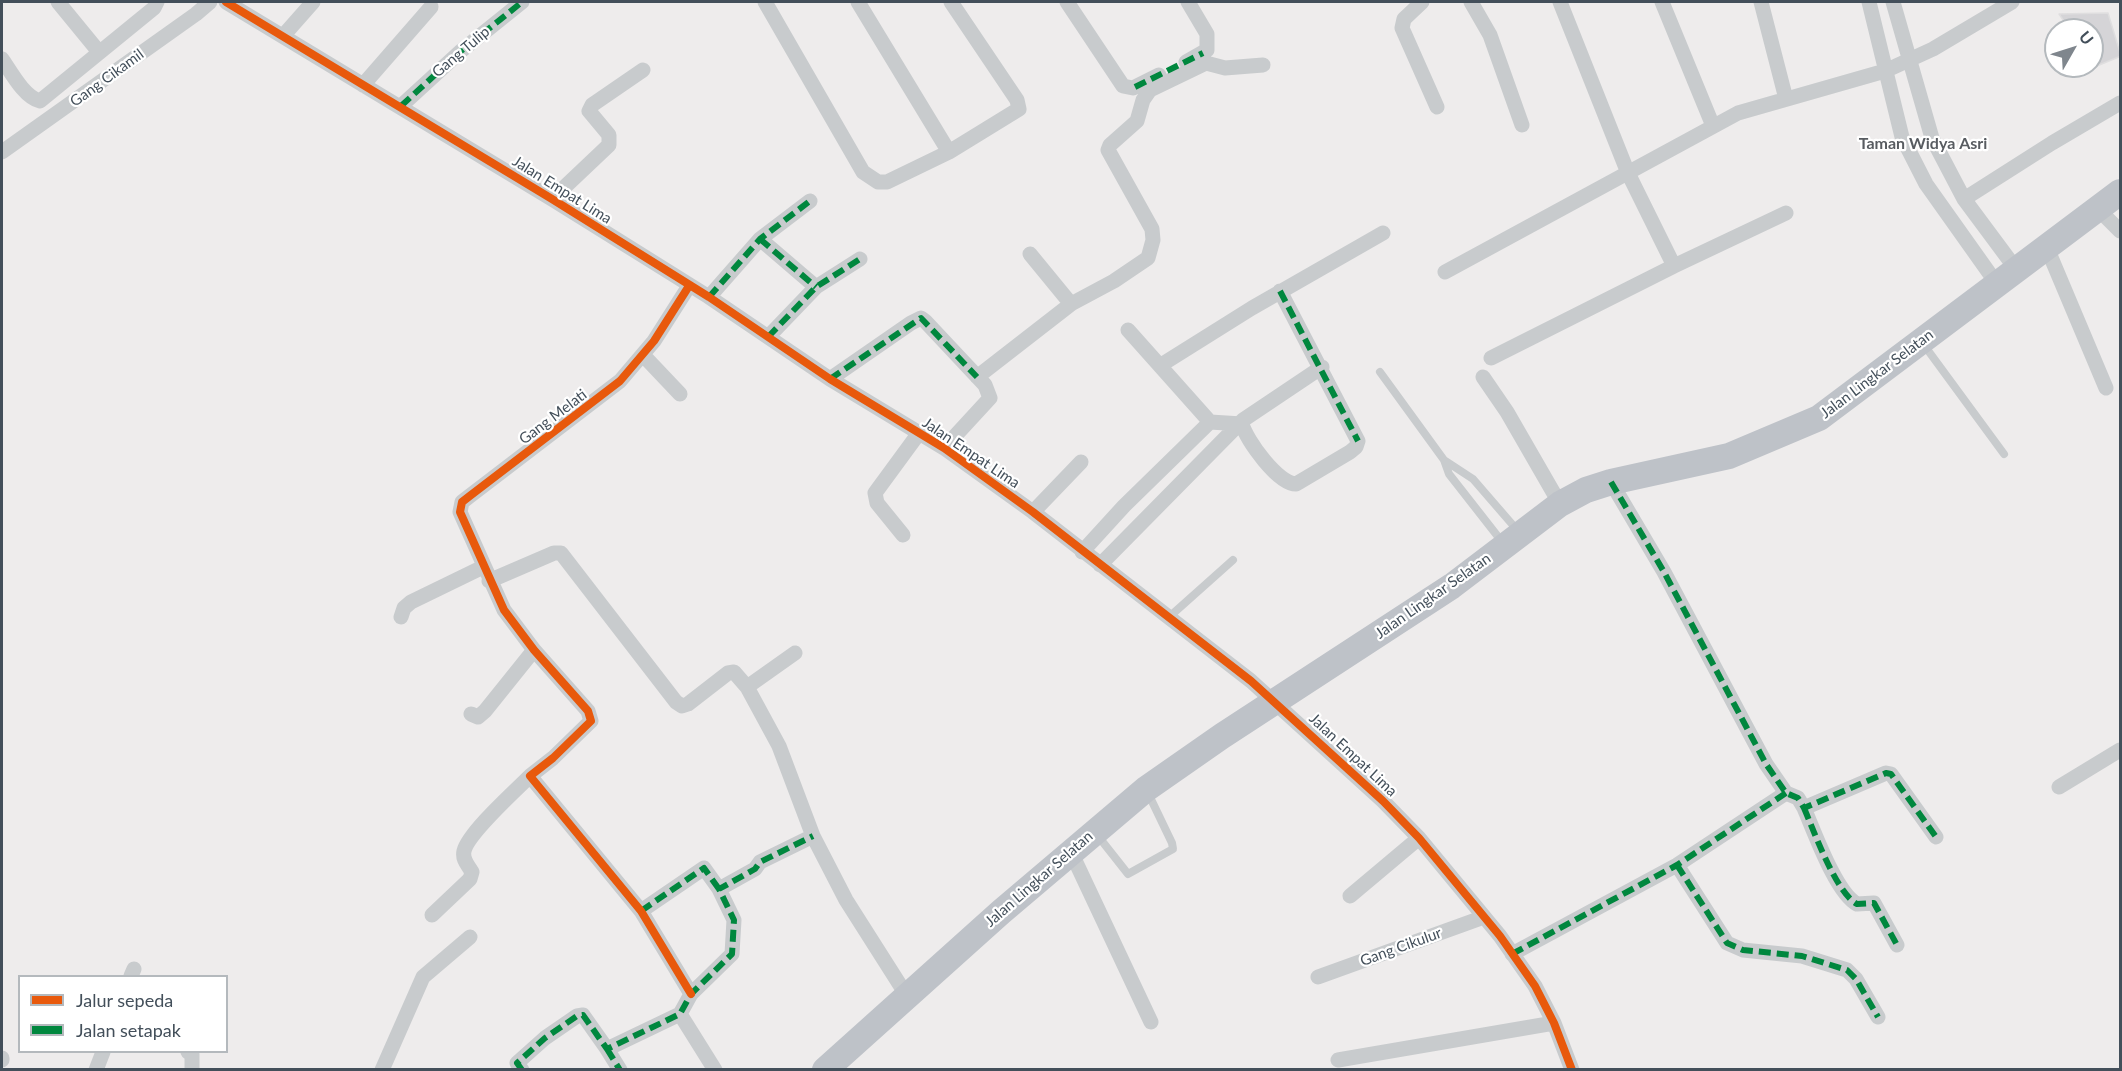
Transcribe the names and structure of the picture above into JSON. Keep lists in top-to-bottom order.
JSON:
{
  "streets": {
    "highway": ["Jalan Lingkar Selatan"],
    "street": [
      "Gang Tulip",
      "Gang Cikamil",
      "Jalan Empat Lima",
      "Gang Melati",
      "Gang Cikulur"
    ]
  },
  "crossings": [
    ["Gang Tulip", "Jalan Empat Lima"],
    ["Jalan Empat Lima", "Jalan Lingkar Selatan"],
    ["Jalan Empat Lima", "Gang Melati"],
    ["Jalan Empat Lima", "Gang Cikulur"]
  ],
  "districts": ["Taman Widya Asri"],
  "legend": ["Jalur sepeda", "Jalan setapak"],
  "north": "top right"
}
